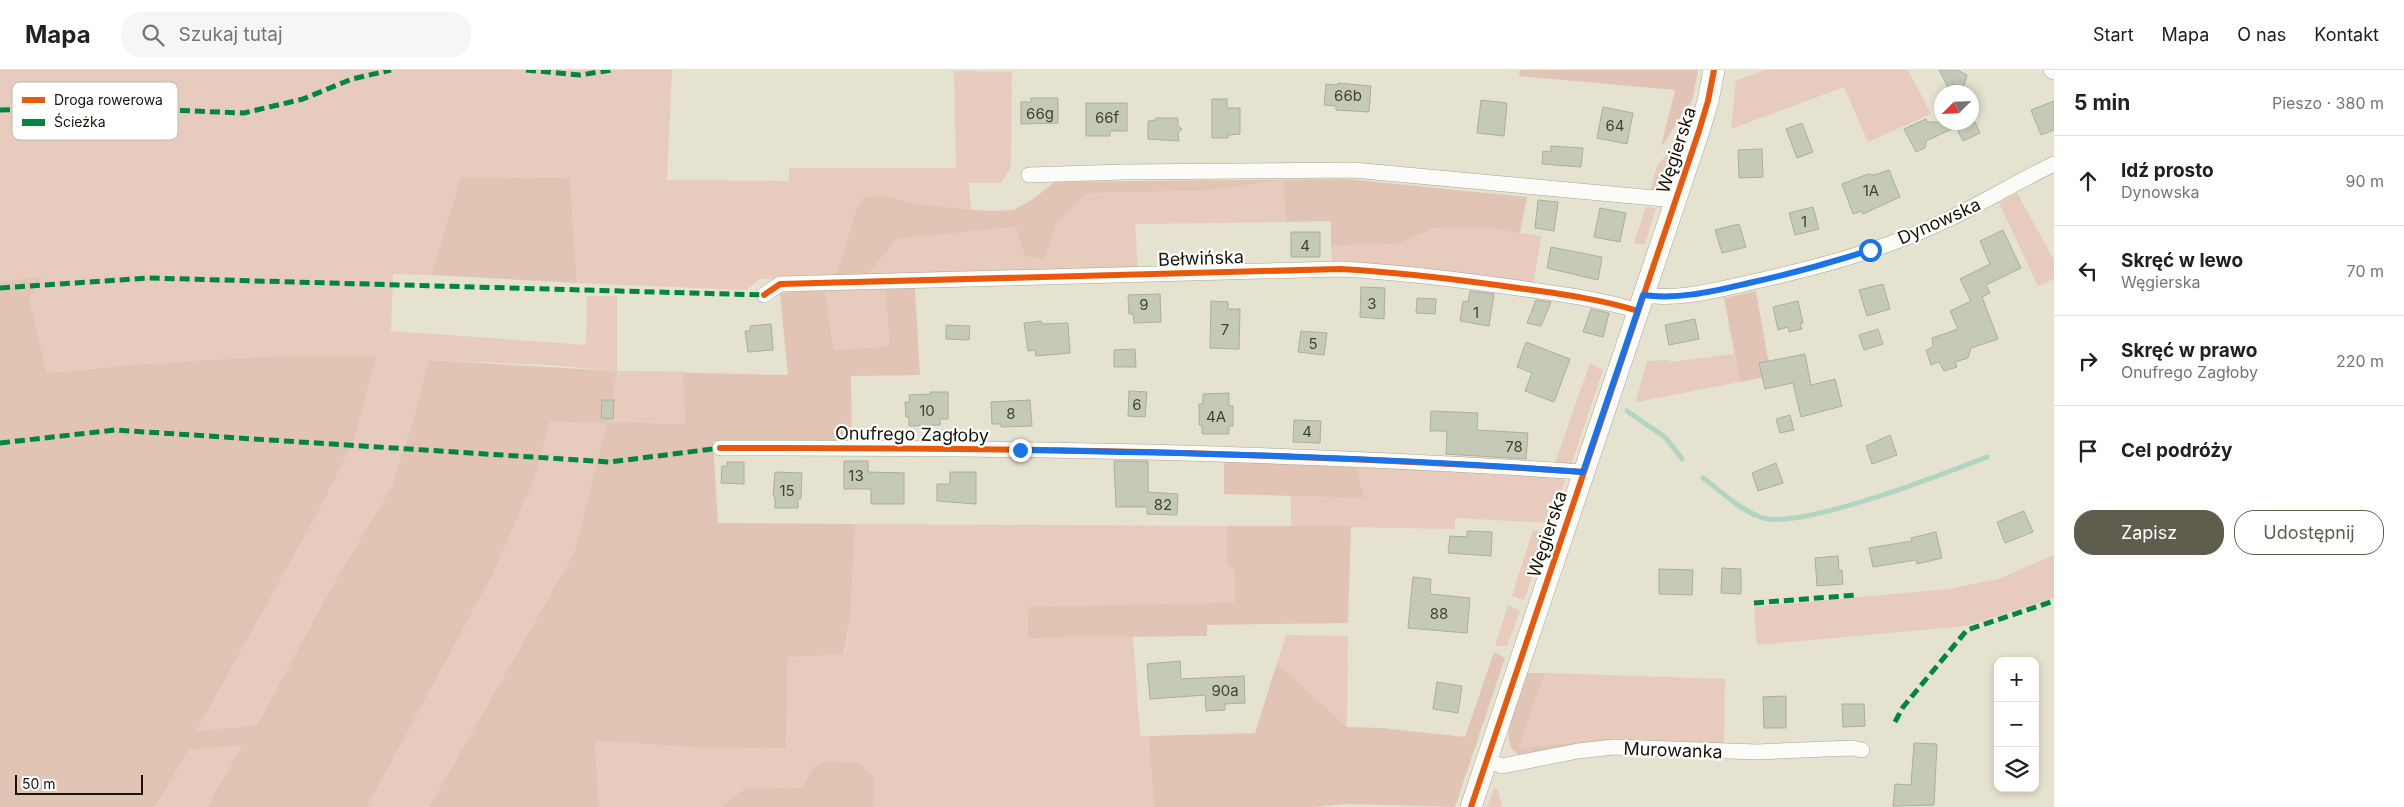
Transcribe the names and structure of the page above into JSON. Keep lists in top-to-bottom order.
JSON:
{
  "streets": {
    "main road": ["Węgierska"],
    "street": [
      "Dynowska",
      "Bełwińska",
      "Onufrego Zagłoby",
      "Murowanka"
    ]
  },
  "crossings": [
    ["Węgierska", "Dynowska"],
    ["Węgierska", "Bełwińska"],
    ["Węgierska", "Onufrego Zagłoby"],
    ["Węgierska", "Murowanka"],
    ["Dynowska", "Bełwińska"]
  ],
  "house_numbers": [
    "66b",
    "66g",
    "66f",
    "64",
    "1A",
    "1",
    "4",
    "3",
    "9",
    "1",
    "7",
    "5",
    "6",
    "10",
    "8",
    "4A",
    "4",
    "78",
    "13",
    "15",
    "82",
    "88",
    "90a"
  ],
  "legend": ["Droga rowerowa", "Ścieżka"],
  "scale_bar": "50 m",
  "north": "bottom left",
  "page": {
    "header": "Mapa",
    "search": "Szukaj tutaj",
    "nav": [
      "Start",
      "Mapa",
      "O nas",
      "Kontakt"
    ],
    "heading": ["5 min", "Pieszo · 380 m"],
    "list": [
      ["Idź prosto", "Dynowska", "90 m"],
      ["Skręć w lewo", "Węgierska", "70 m"],
      ["Skręć w prawo", "Onufrego Zagłoby", "220 m"],
      "Cel podróży"
    ],
    "buttons": ["Zapisz", "Udostępnij"],
    "map_buttons": ["+", "−"],
    "scale": "50 m"
  }
}
